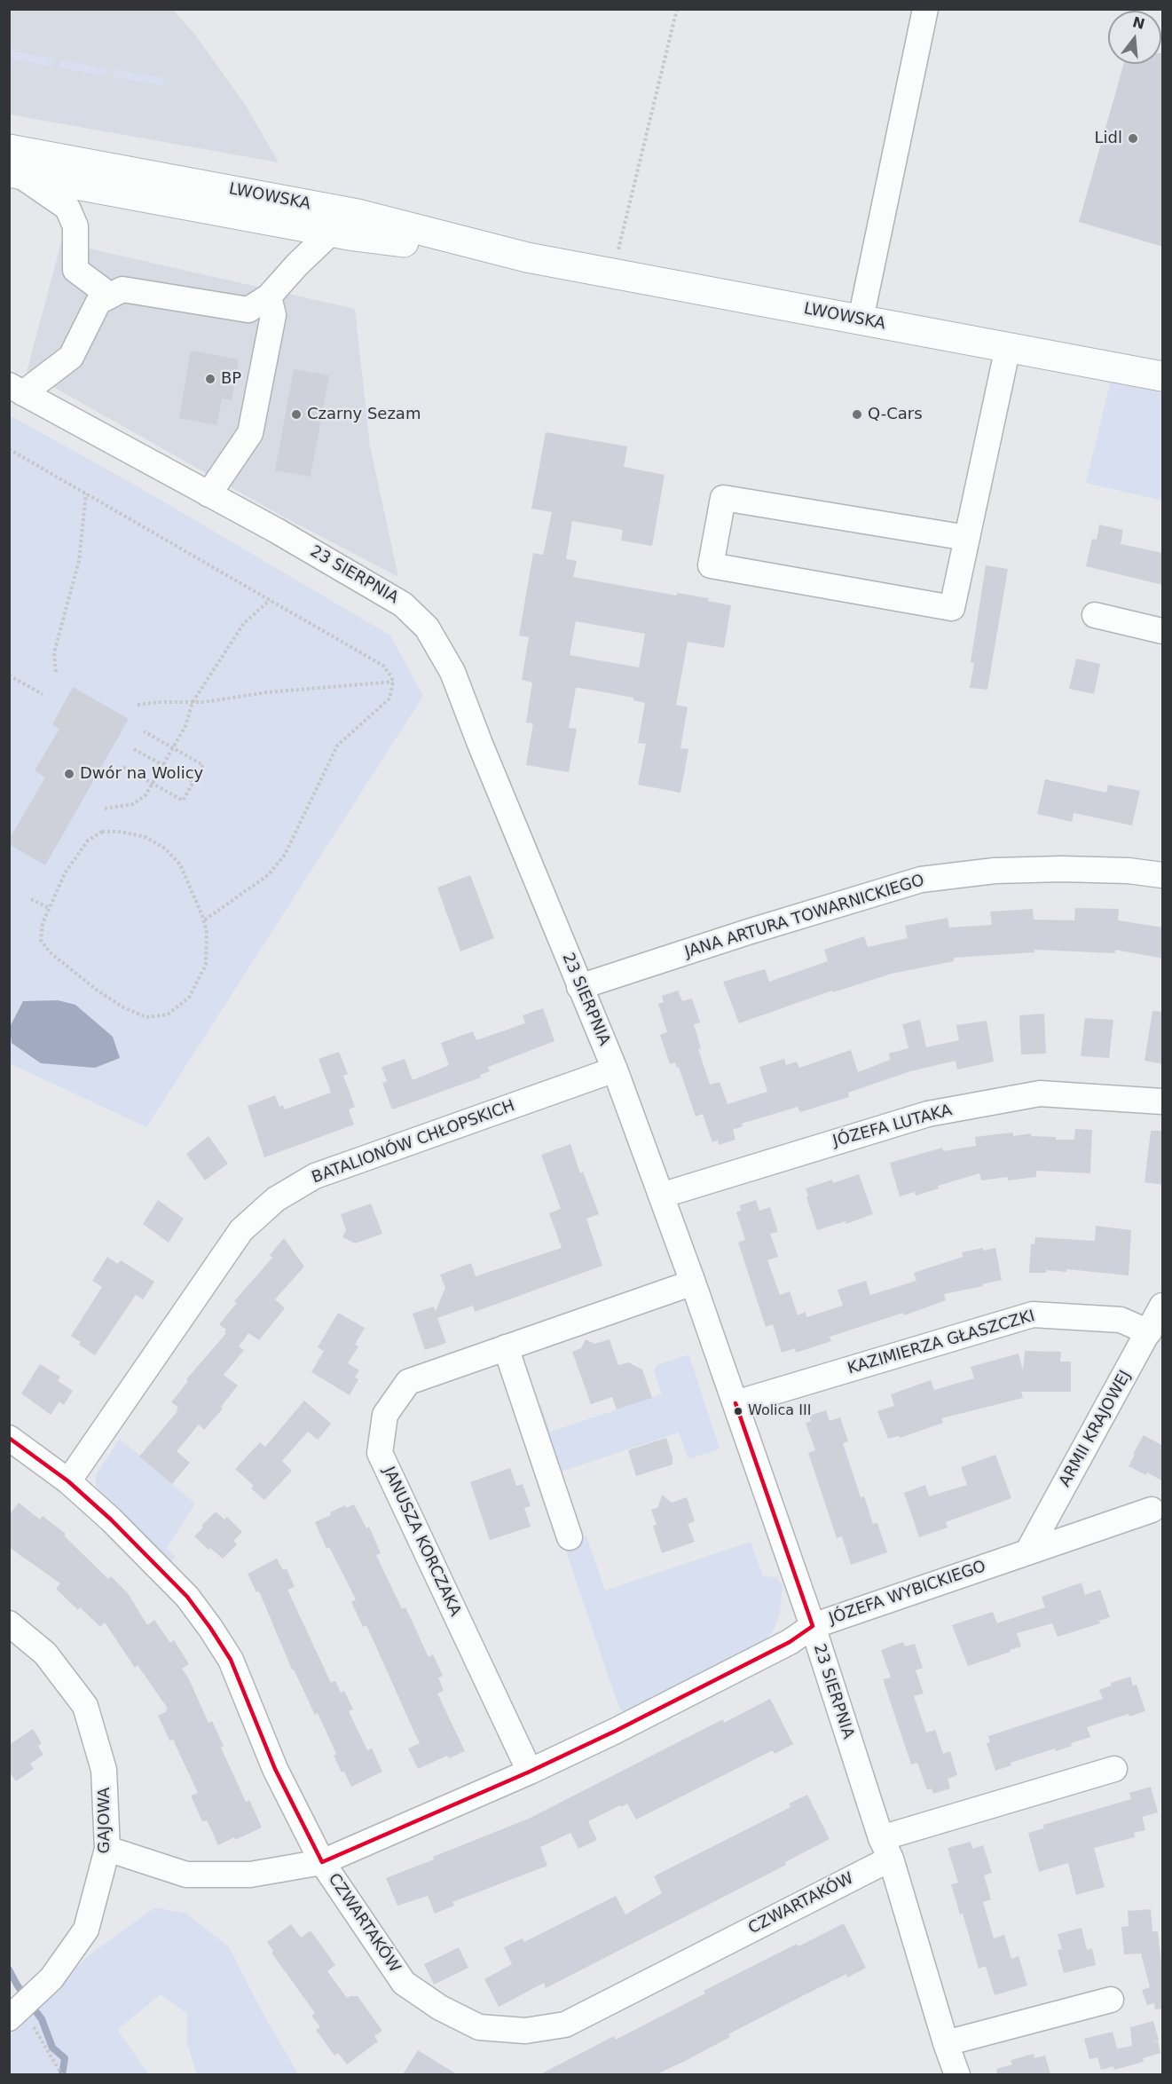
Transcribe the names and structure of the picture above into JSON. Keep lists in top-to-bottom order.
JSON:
{
  "streets": {
    "main road": ["LWOWSKA"],
    "street": [
      "23 SIERPNIA",
      "JANA ARTURA TOWARNICKIEGO",
      "JÓZEFA LUTAKA",
      "BATALIONÓW CHŁOPSKICH",
      "KAZIMIERZA GŁASZCZKI",
      "ARMII KRAJOWEJ",
      "JANUSZA KORCZAKA",
      "JÓZEFA WYBICKIEGO",
      "GAJOWA",
      "CZWARTAKÓW"
    ]
  },
  "crossings": [
    ["23 SIERPNIA", "JANA ARTURA TOWARNICKIEGO"],
    ["23 SIERPNIA", "JÓZEFA LUTAKA"],
    ["23 SIERPNIA", "BATALIONÓW CHŁOPSKICH"],
    ["23 SIERPNIA", "KAZIMIERZA GŁASZCZKI"],
    ["23 SIERPNIA", "JANUSZA KORCZAKA"],
    ["23 SIERPNIA", "JÓZEFA WYBICKIEGO"],
    ["23 SIERPNIA", "CZWARTAKÓW"],
    ["BATALIONÓW CHŁOPSKICH", "CZWARTAKÓW"],
    ["KAZIMIERZA GŁASZCZKI", "ARMII KRAJOWEJ"],
    ["ARMII KRAJOWEJ", "JÓZEFA WYBICKIEGO"],
    ["JANUSZA KORCZAKA", "JÓZEFA WYBICKIEGO"],
    ["JÓZEFA WYBICKIEGO", "GAJOWA"],
    ["JÓZEFA WYBICKIEGO", "CZWARTAKÓW"]
  ],
  "places": [
    "Lidl",
    "BP",
    "Czarny Sezam",
    "Q-Cars",
    "Dwór na Wolicy",
    "Wolica III"
  ],
  "north": "top"
}
